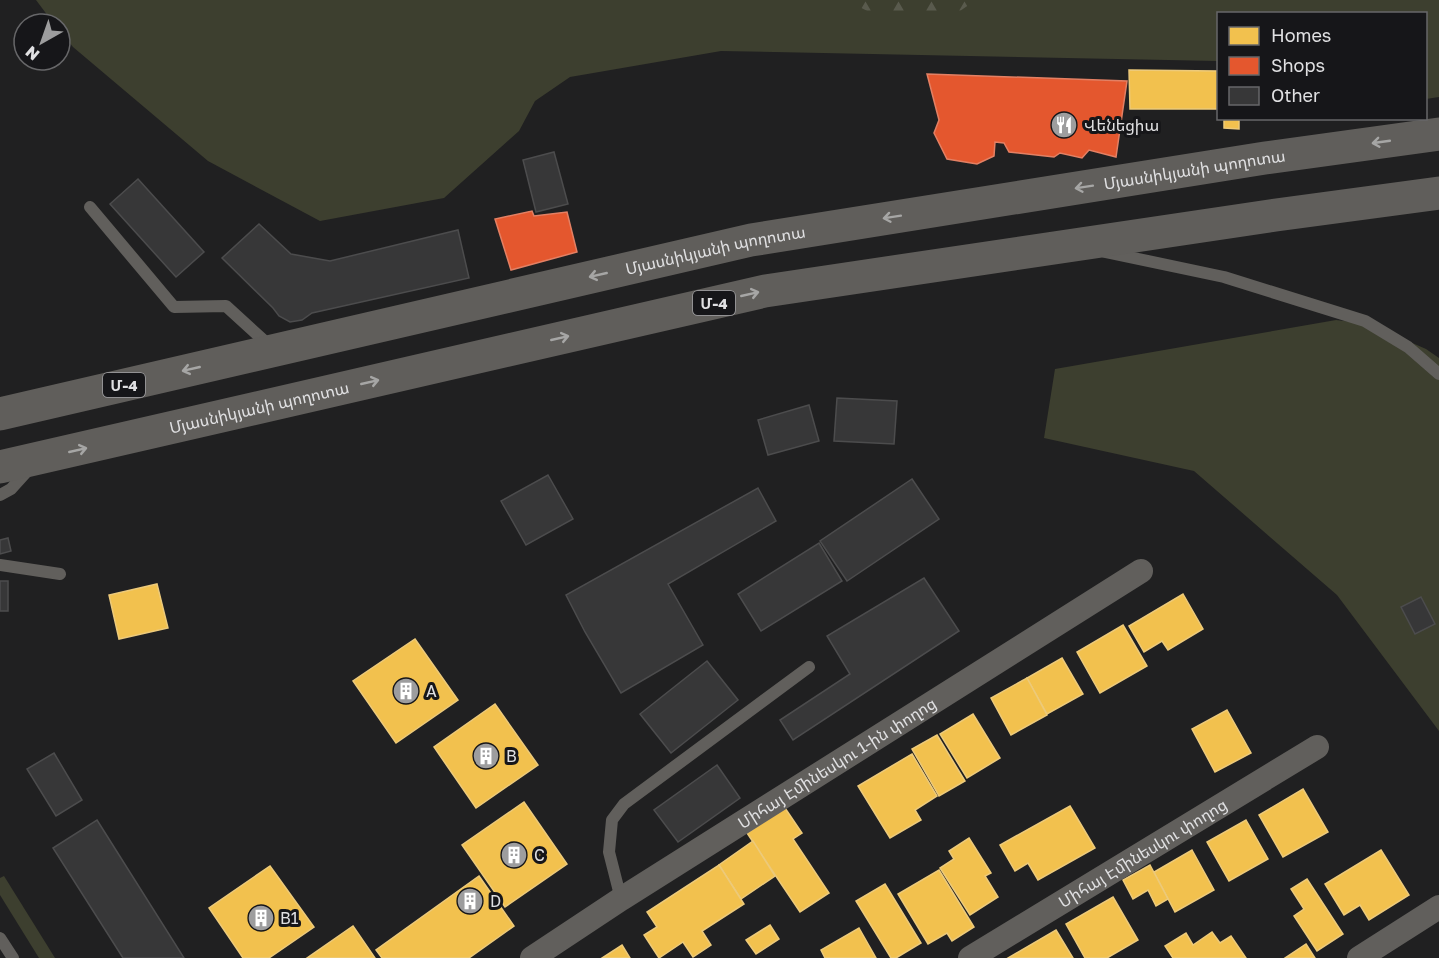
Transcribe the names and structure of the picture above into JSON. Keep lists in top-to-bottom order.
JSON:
{
  "streets": {
    "highway": ["Մյասնիկյանի պողոտա", "Մ-4"],
    "street": ["Միհայ Էմինեսկու 1-ին փողոց", "Միհայ Էմինեսկու փողոց"]
  },
  "places": {
    "restaurant": ["Վենեցիա"],
    "building": [
      "A",
      "B",
      "C",
      "D",
      "B1"
    ]
  },
  "legend": ["Homes", "Shops", "Other"],
  "north": "bottom left"
}
